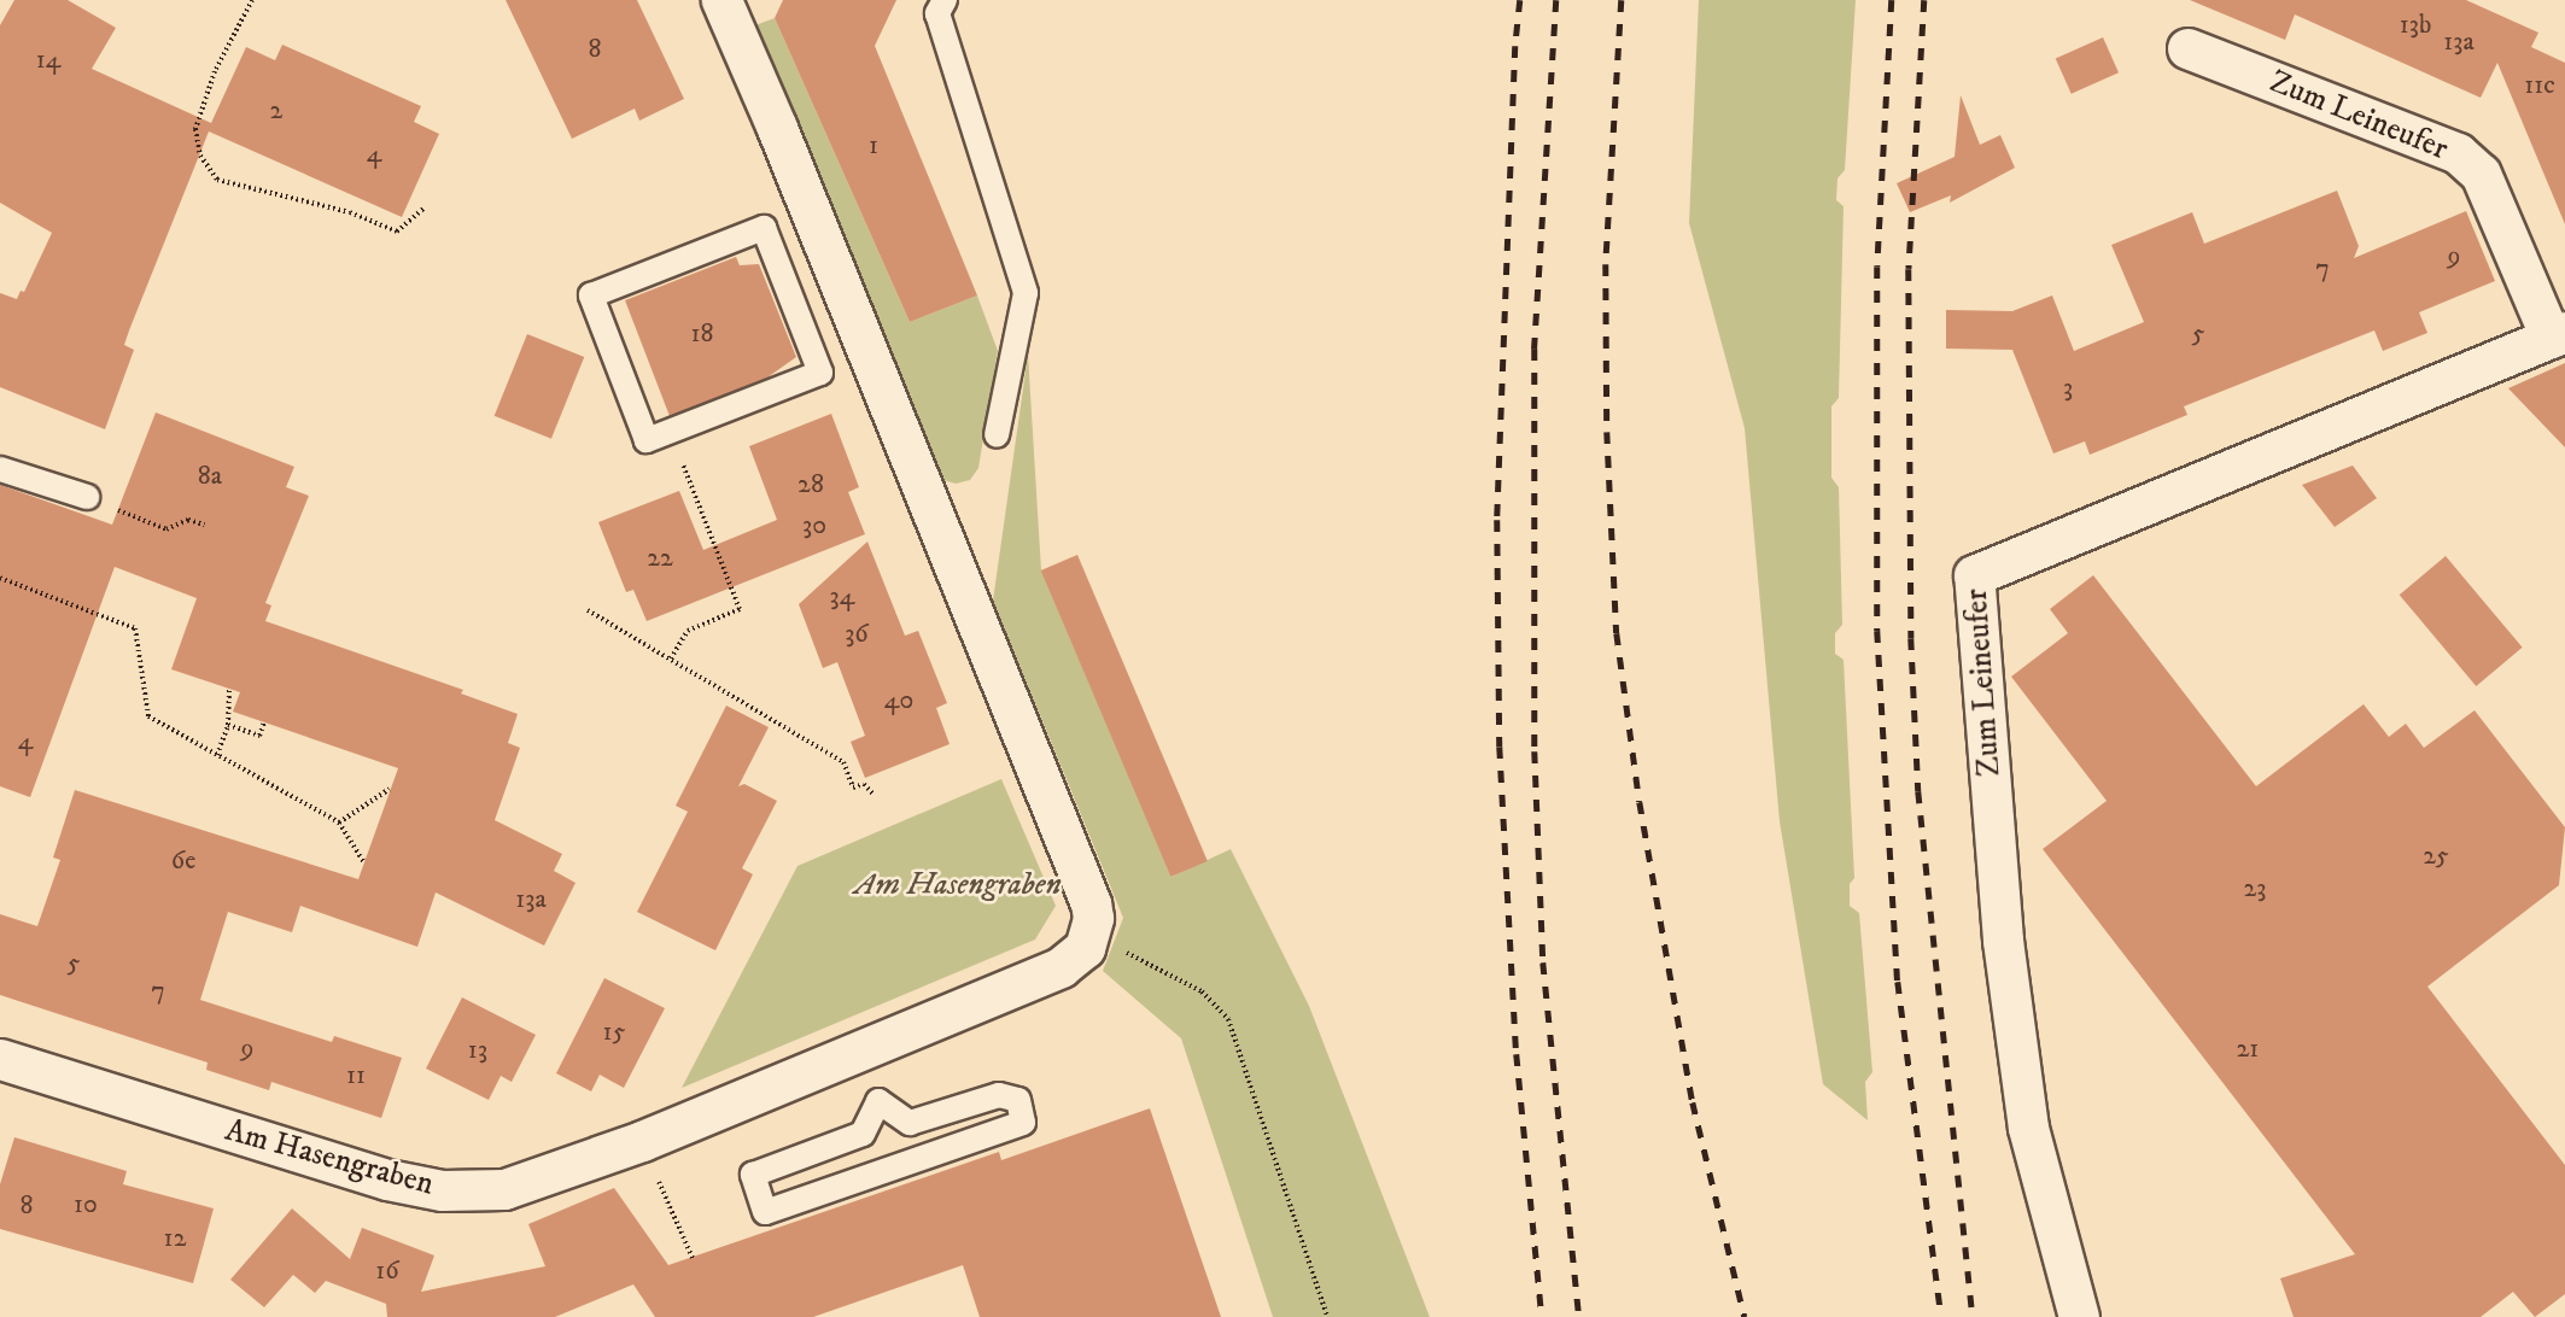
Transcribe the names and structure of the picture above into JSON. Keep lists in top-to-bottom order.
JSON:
{
  "streets": {
    "street": ["Zum Leineufer", "Am Hasengraben"]
  },
  "parks": ["Am Hasengraben"],
  "house_numbers": [
    "13b",
    "13a",
    "8",
    "14",
    "11c",
    "2",
    "1",
    "4",
    "9",
    "7",
    "18",
    "5",
    "3",
    "8a",
    "28",
    "30",
    "22",
    "34",
    "36",
    "40",
    "4",
    "25",
    "6e",
    "23",
    "13a",
    "5",
    "7",
    "15",
    "9",
    "21",
    "13",
    "11",
    "10",
    "8",
    "12",
    "16"
  ]
}
